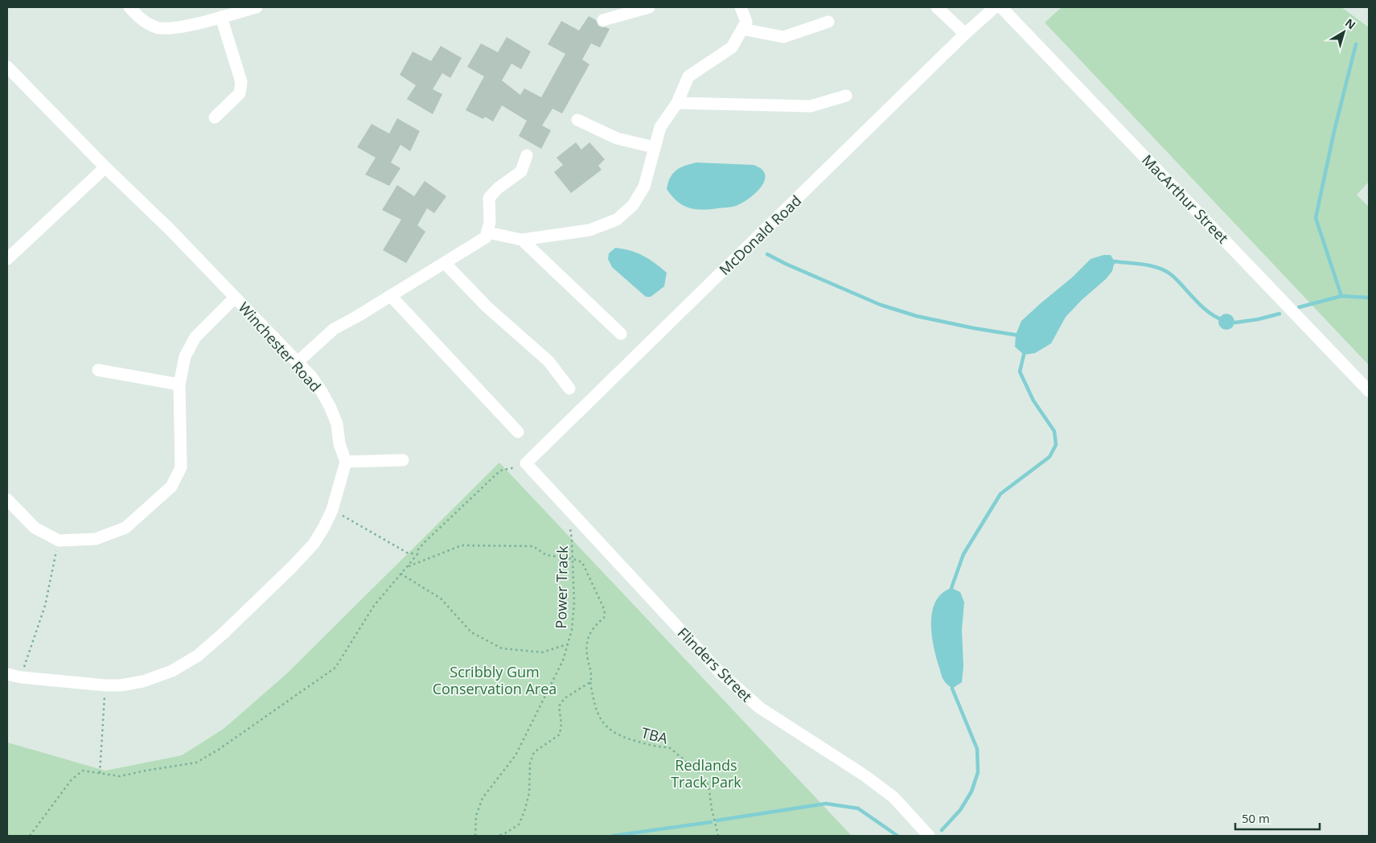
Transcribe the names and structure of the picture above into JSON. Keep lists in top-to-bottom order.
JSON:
{
  "streets": {
    "street": [
      "MacArthur Street",
      "McDonald Road",
      "Winchester Road",
      "Flinders Street"
    ],
    "path": ["Power Track", "TBA"]
  },
  "crossings": [
    ["McDonald Road", "Flinders Street"],
    ["Power Track", "TBA"]
  ],
  "parks": ["Scribbly Gum Conservation Area", "Redlands Track Park"],
  "scale_bar": "50 m",
  "north": "top right"
}
